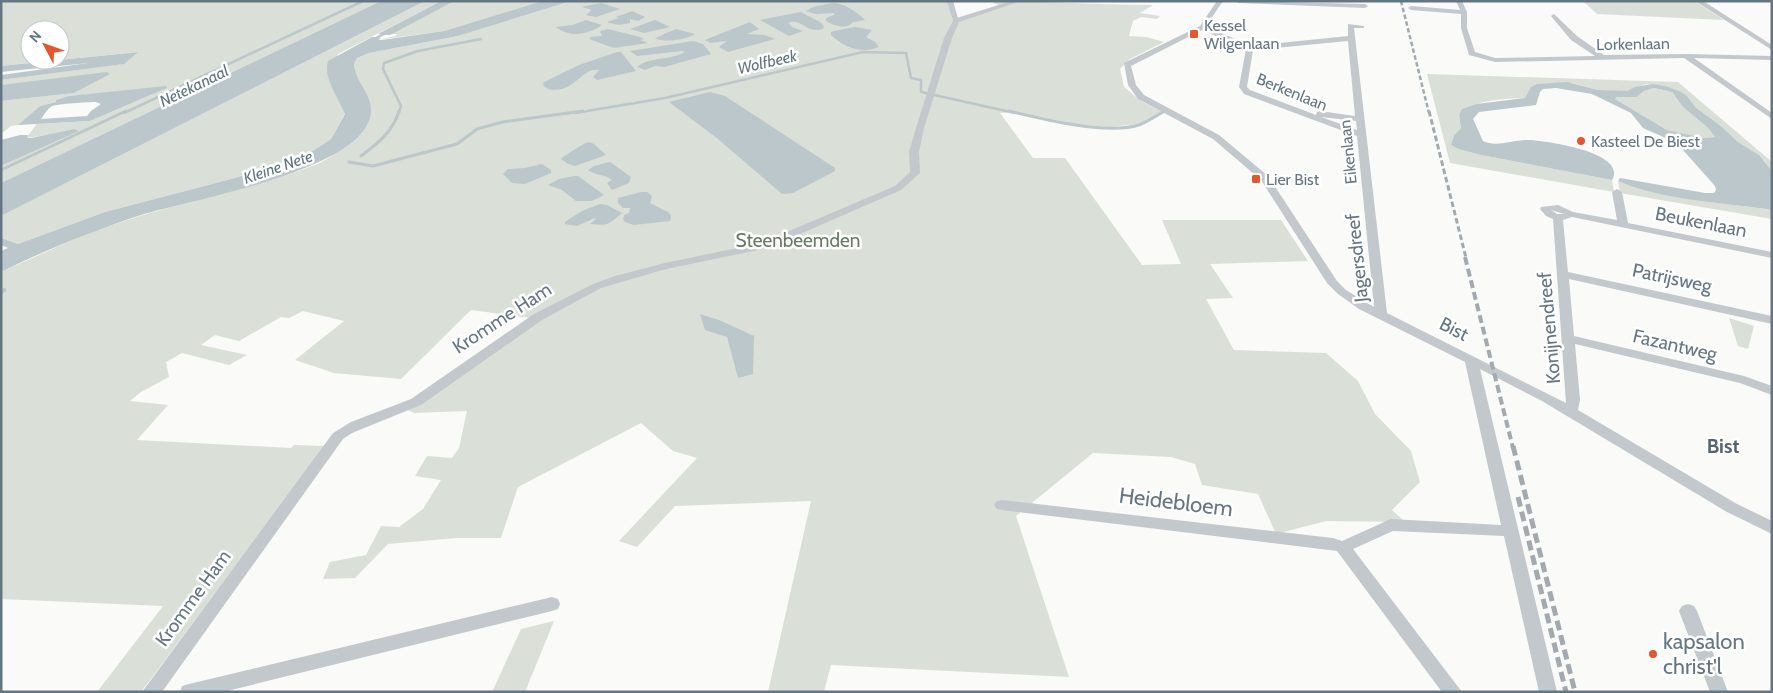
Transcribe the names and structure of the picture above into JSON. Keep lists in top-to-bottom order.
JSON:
{
  "streets": {
    "street": [
      "Lorkenlaan",
      "Berkenlaan",
      "Eikenlaan",
      "Beukenlaan",
      "Jagersdreef",
      "Patrijsweg",
      "Kromme Ham",
      "Konijnendreef",
      "Bist",
      "Fazantweg",
      "Heidebloem"
    ]
  },
  "crossings": [
    ["Berkenlaan", "Eikenlaan"],
    ["Berkenlaan", "Bist"],
    ["Eikenlaan", "Jagersdreef"],
    ["Beukenlaan", "Konijnendreef"],
    ["Jagersdreef", "Bist"],
    ["Patrijsweg", "Konijnendreef"],
    ["Konijnendreef", "Bist"],
    ["Konijnendreef", "Fazantweg"]
  ],
  "districts": ["Bist"],
  "water": ["Wolfbeek", "Netekanaal", "Kleine Nete"],
  "parks": ["Steenbeemden"],
  "places": {
    "transit": ["Kessel Wilgenlaan", "Lier Bist"],
    "other": ["Kasteel De Biest", "kapsalon christ'l"]
  },
  "north": "top left"
}
